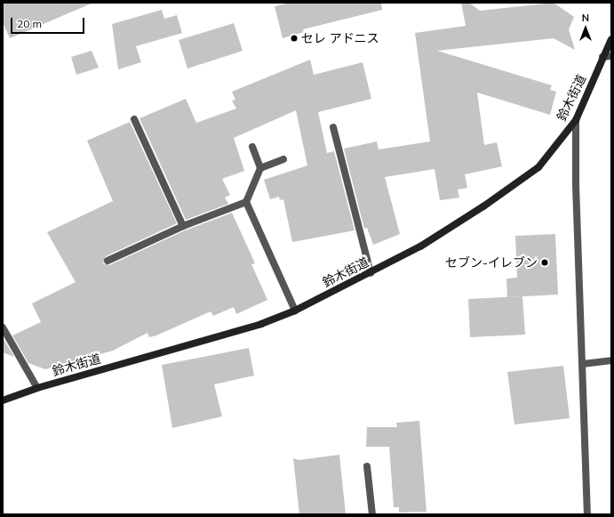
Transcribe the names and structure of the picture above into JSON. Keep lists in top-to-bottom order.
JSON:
{
  "streets": {
    "main road": ["鈴木街道"]
  },
  "places": ["セレ アドニス", "セブン-イレブン"],
  "scale_bar": "20 m",
  "north": "top"
}
